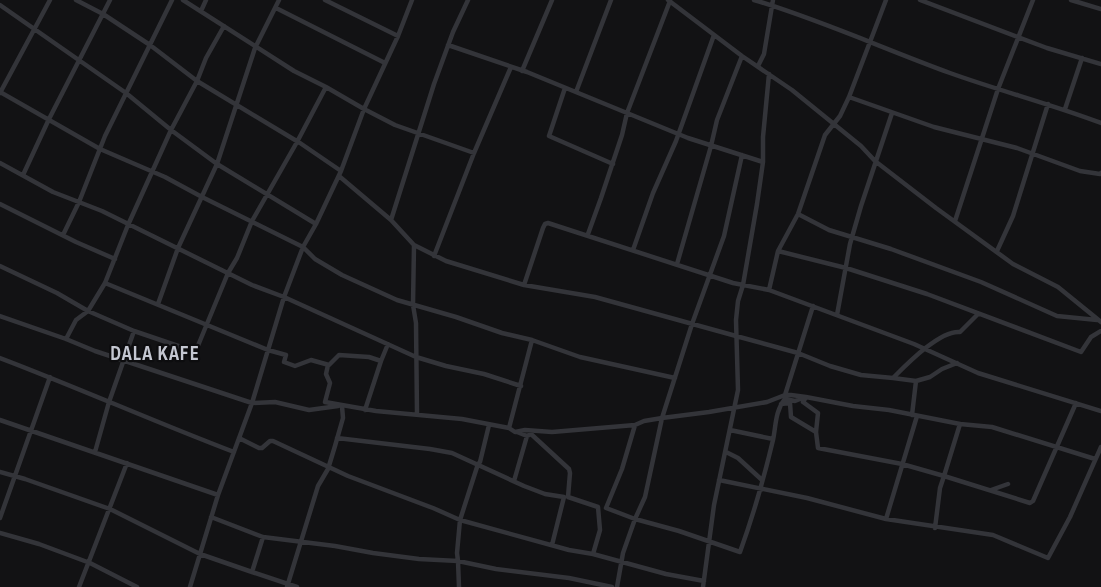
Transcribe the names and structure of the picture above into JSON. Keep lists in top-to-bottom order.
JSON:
{
  "districts": ["DALA KAFE"]
}
